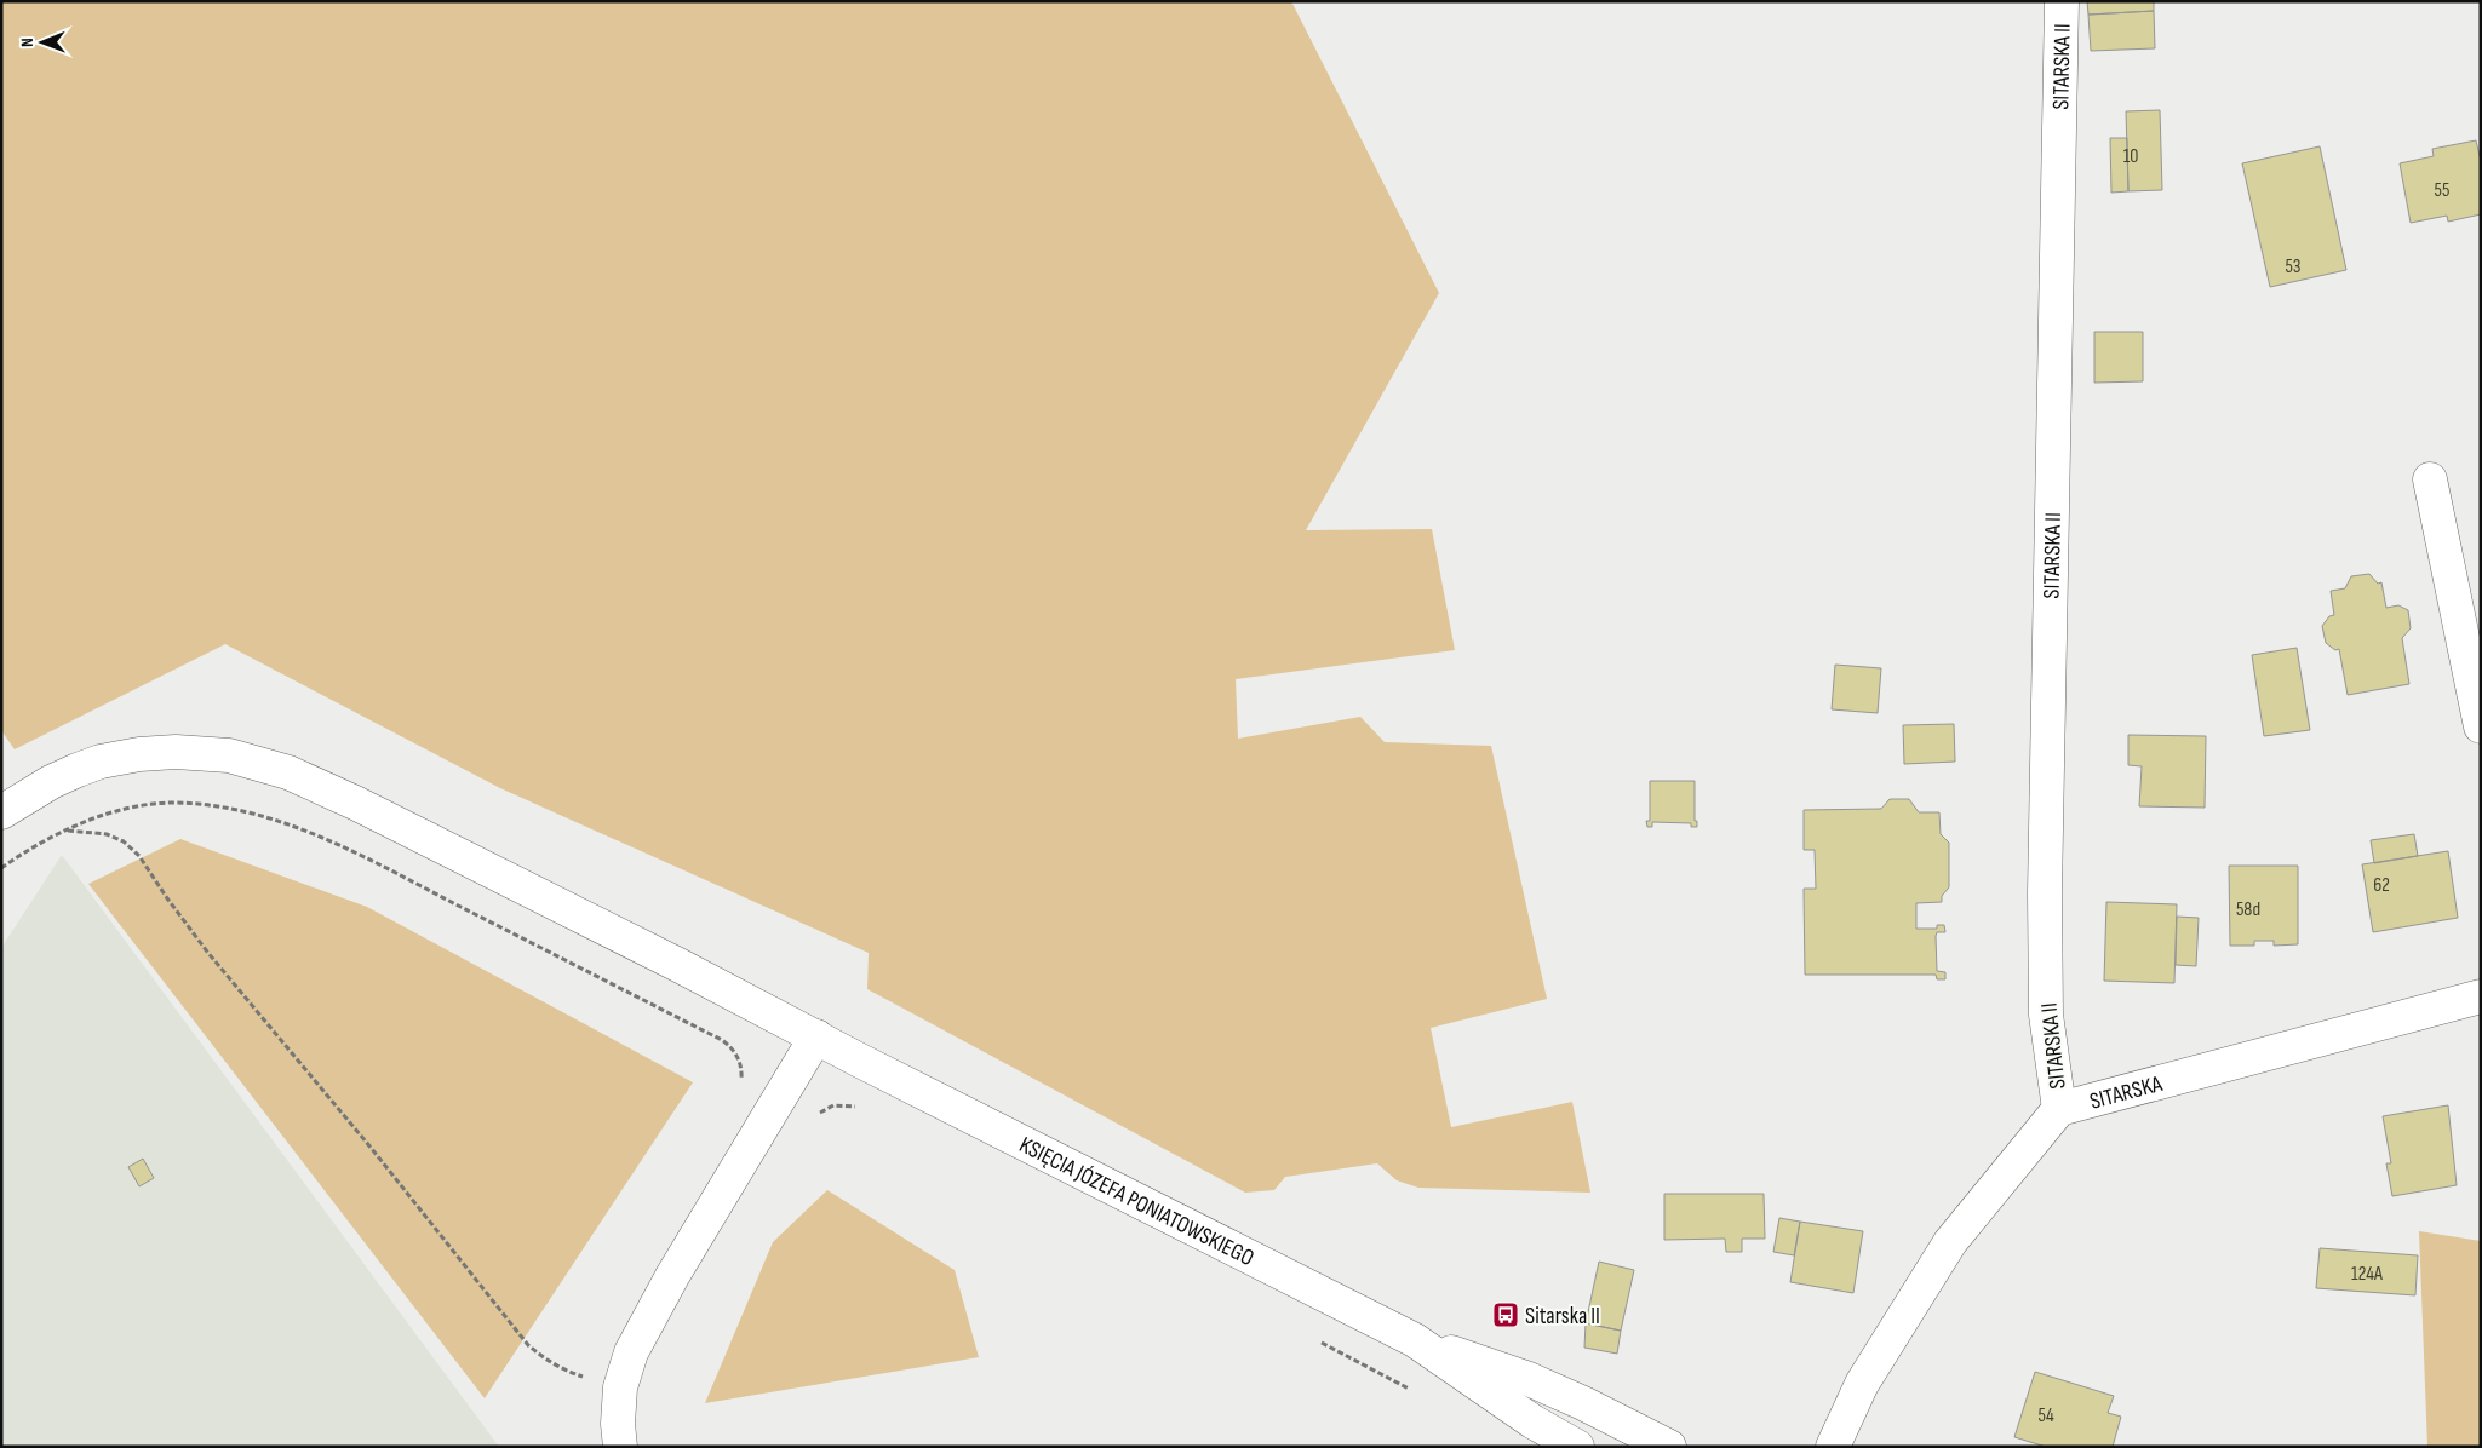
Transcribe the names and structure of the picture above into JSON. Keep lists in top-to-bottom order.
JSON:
{
  "streets": {
    "street": ["SITARSKA II", "SITARSKA", "KSIĘCIA JÓZEFA PONIATOWSKIEGO"]
  },
  "crossings": [
    ["SITARSKA II", "SITARSKA"]
  ],
  "places": {
    "bus stop": ["Sitarska II"]
  },
  "house_numbers": [
    "10",
    "55",
    "53",
    "62",
    "58d",
    "124A",
    "54"
  ],
  "north": "left"
}
